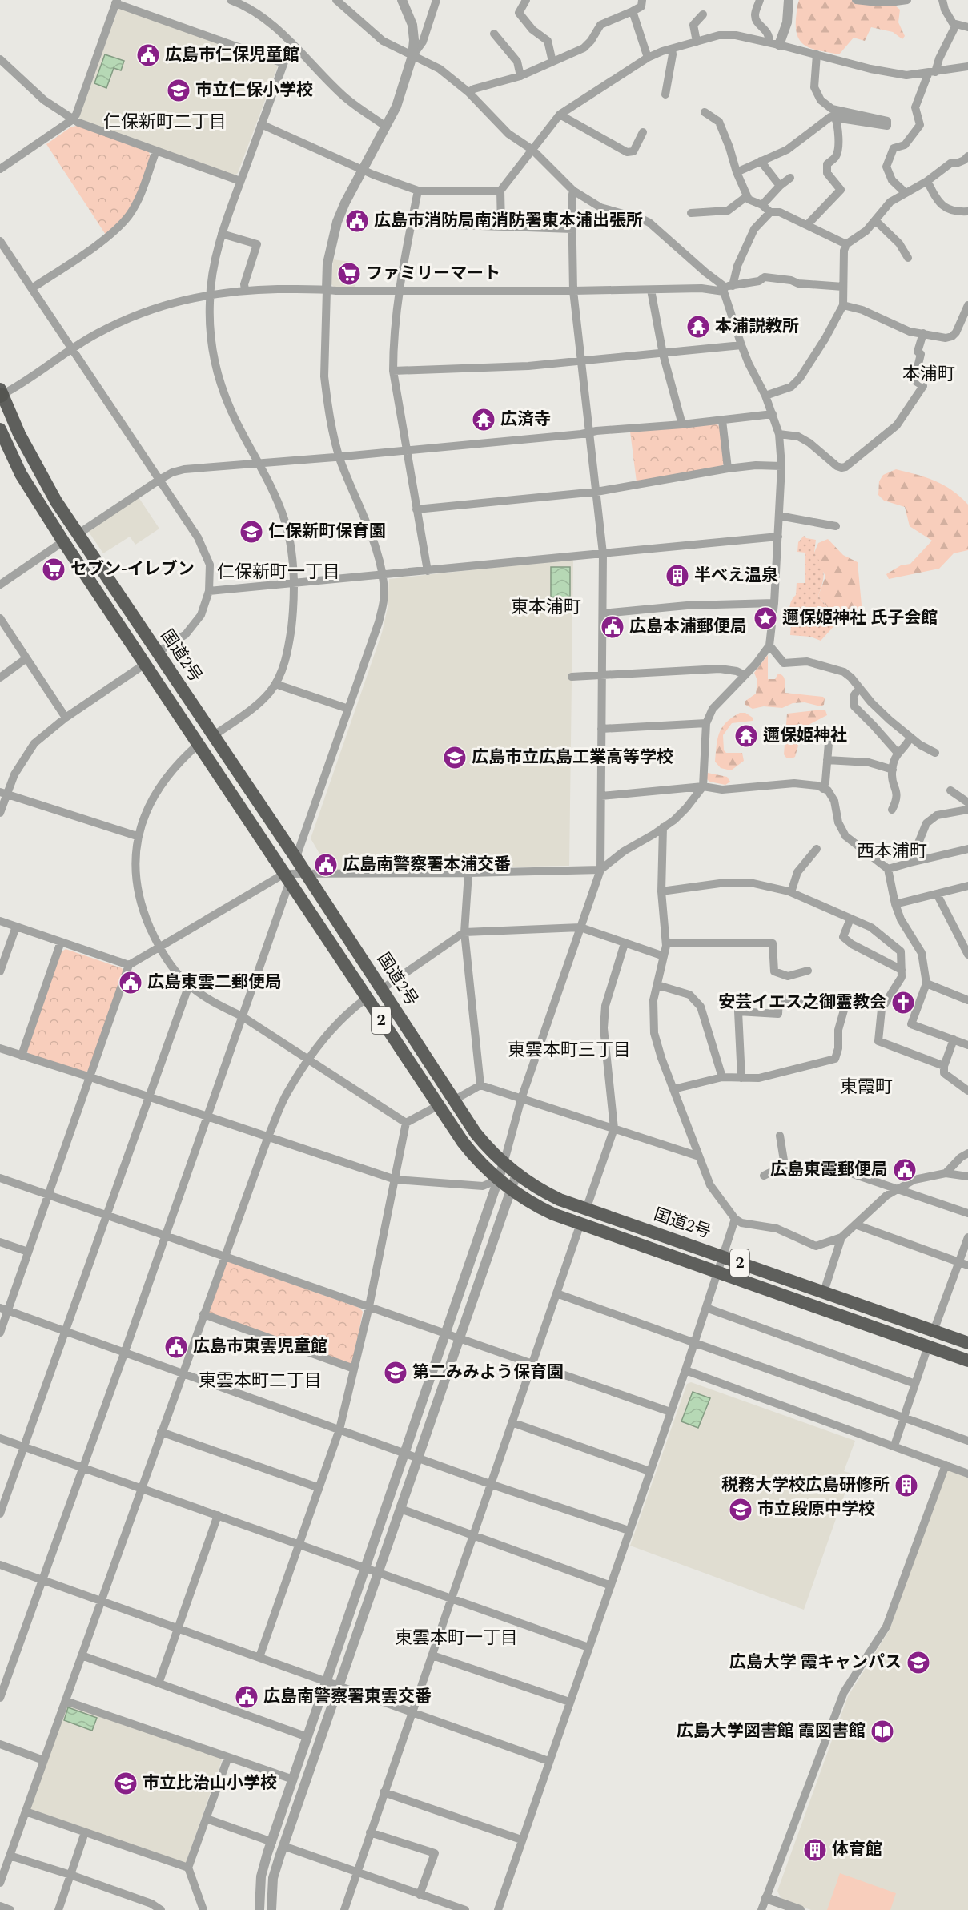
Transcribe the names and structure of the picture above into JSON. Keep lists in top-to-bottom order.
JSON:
{
  "streets": {
    "highway": ["国道2号", "2"]
  },
  "districts": [
    "仁保新町二丁目",
    "本浦町",
    "仁保新町一丁目",
    "東本浦町",
    "西本浦町",
    "東雲本町三丁目",
    "東霞町",
    "東雲本町二丁目",
    "東雲本町一丁目"
  ],
  "places": {
    "public building": [
      "広島市仁保児童館",
      "広島市消防局南消防署東本浦出張所",
      "広島本浦郵便局",
      "広島南警察署本浦交番",
      "広島東雲二郵便局",
      "広島東霞郵便局",
      "広島市東雲児童館",
      "広島南警察署東雲交番"
    ],
    "school or university": [
      "市立仁保小学校",
      "仁保新町保育園",
      "広島市立広島工業高等学校",
      "第二みみよう保育園",
      "市立段原中学校",
      "広島大学 霞キャンパス",
      "市立比治山小学校"
    ],
    "supermarket": ["ファミリーマート", "セブン-イレブン"],
    "temple": ["本浦説教所", "広済寺", "邇保姫神社"],
    "building": ["半べえ温泉", "税務大学校広島研修所", "体育館"],
    "place": ["邇保姫神社 氏子会館"],
    "church": ["安芸イエス之御霊教会"],
    "library": ["広島大学図書館 霞図書館"]
  }
}
